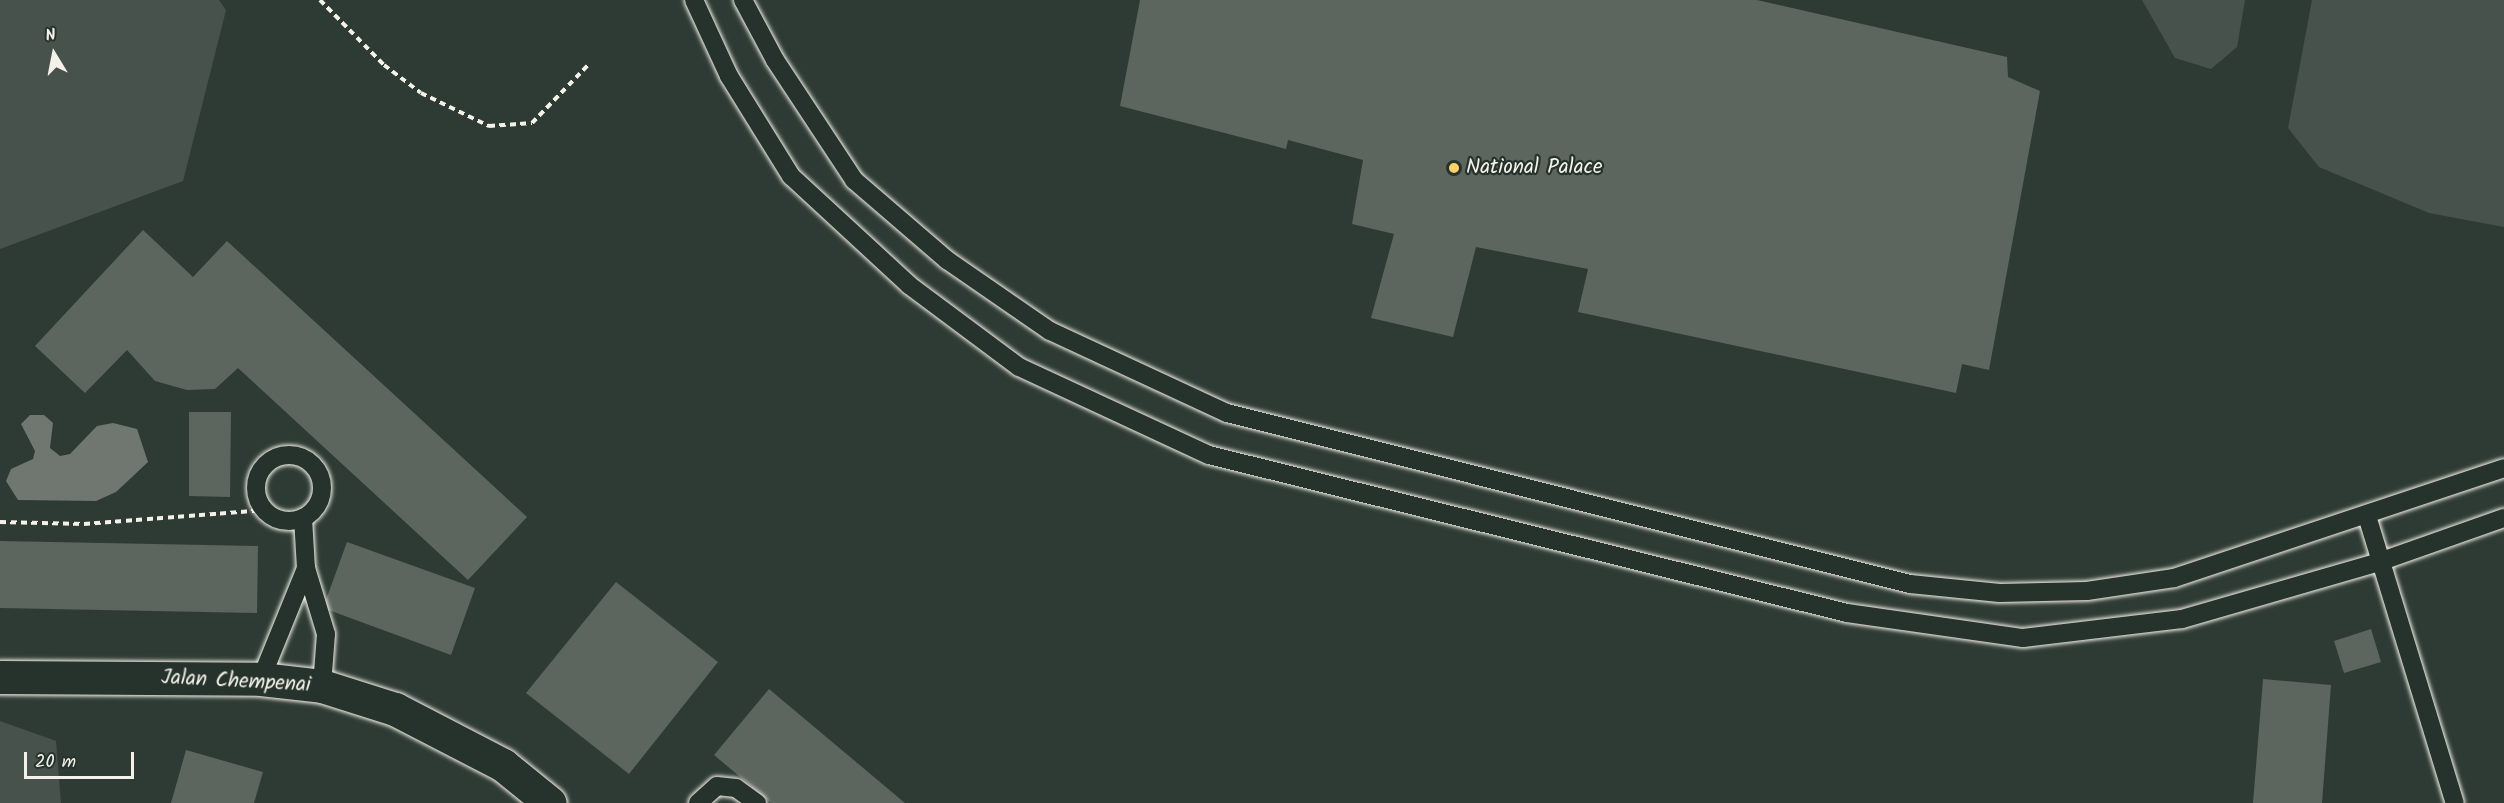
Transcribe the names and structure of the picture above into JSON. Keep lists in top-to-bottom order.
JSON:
{
  "streets": {
    "street": ["Jalan Chempenai"]
  },
  "places": ["National Palace"],
  "scale_bar": "20 m",
  "north": "top"
}
